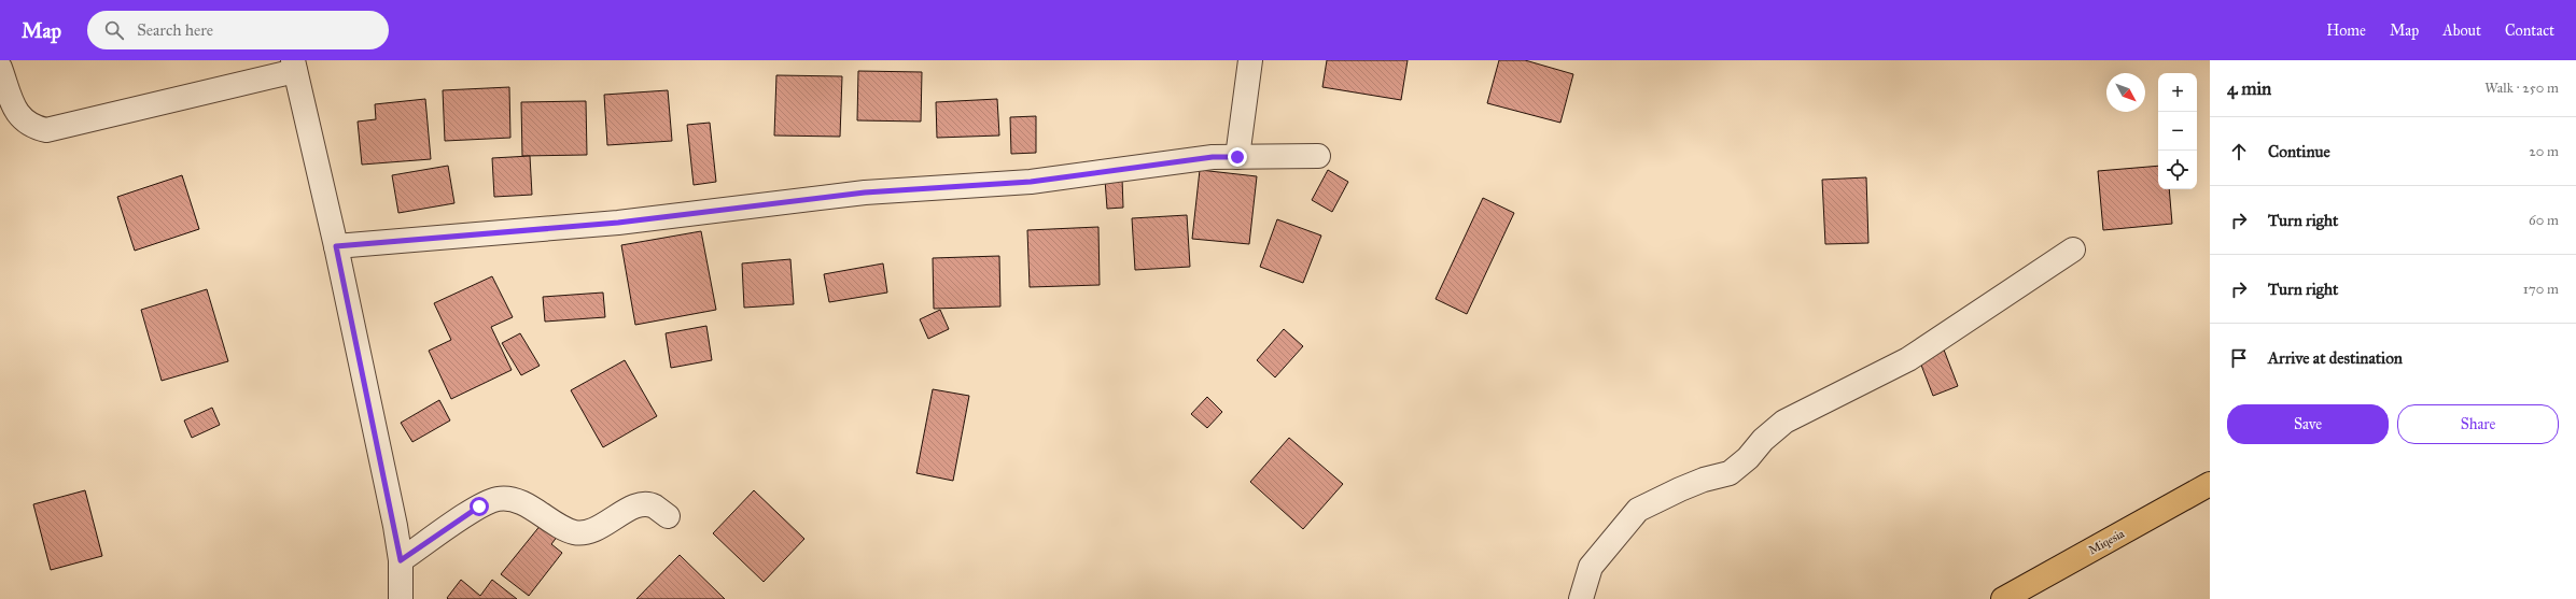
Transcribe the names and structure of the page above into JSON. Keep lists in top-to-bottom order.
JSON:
{
  "streets": {
    "main road": ["Miqesia"]
  },
  "north": "bottom right",
  "page": {
    "header": "Map",
    "search": "Search here",
    "nav": [
      "Home",
      "Map",
      "About",
      "Contact"
    ],
    "heading": ["4 min", "Walk · 250 m"],
    "map_buttons": ["+", "−"],
    "list": [
      ["Continue", "20 m"],
      ["Turn right", "60 m"],
      ["Turn right", "170 m"],
      "Arrive at destination"
    ],
    "buttons": ["Save", "Share"]
  }
}
